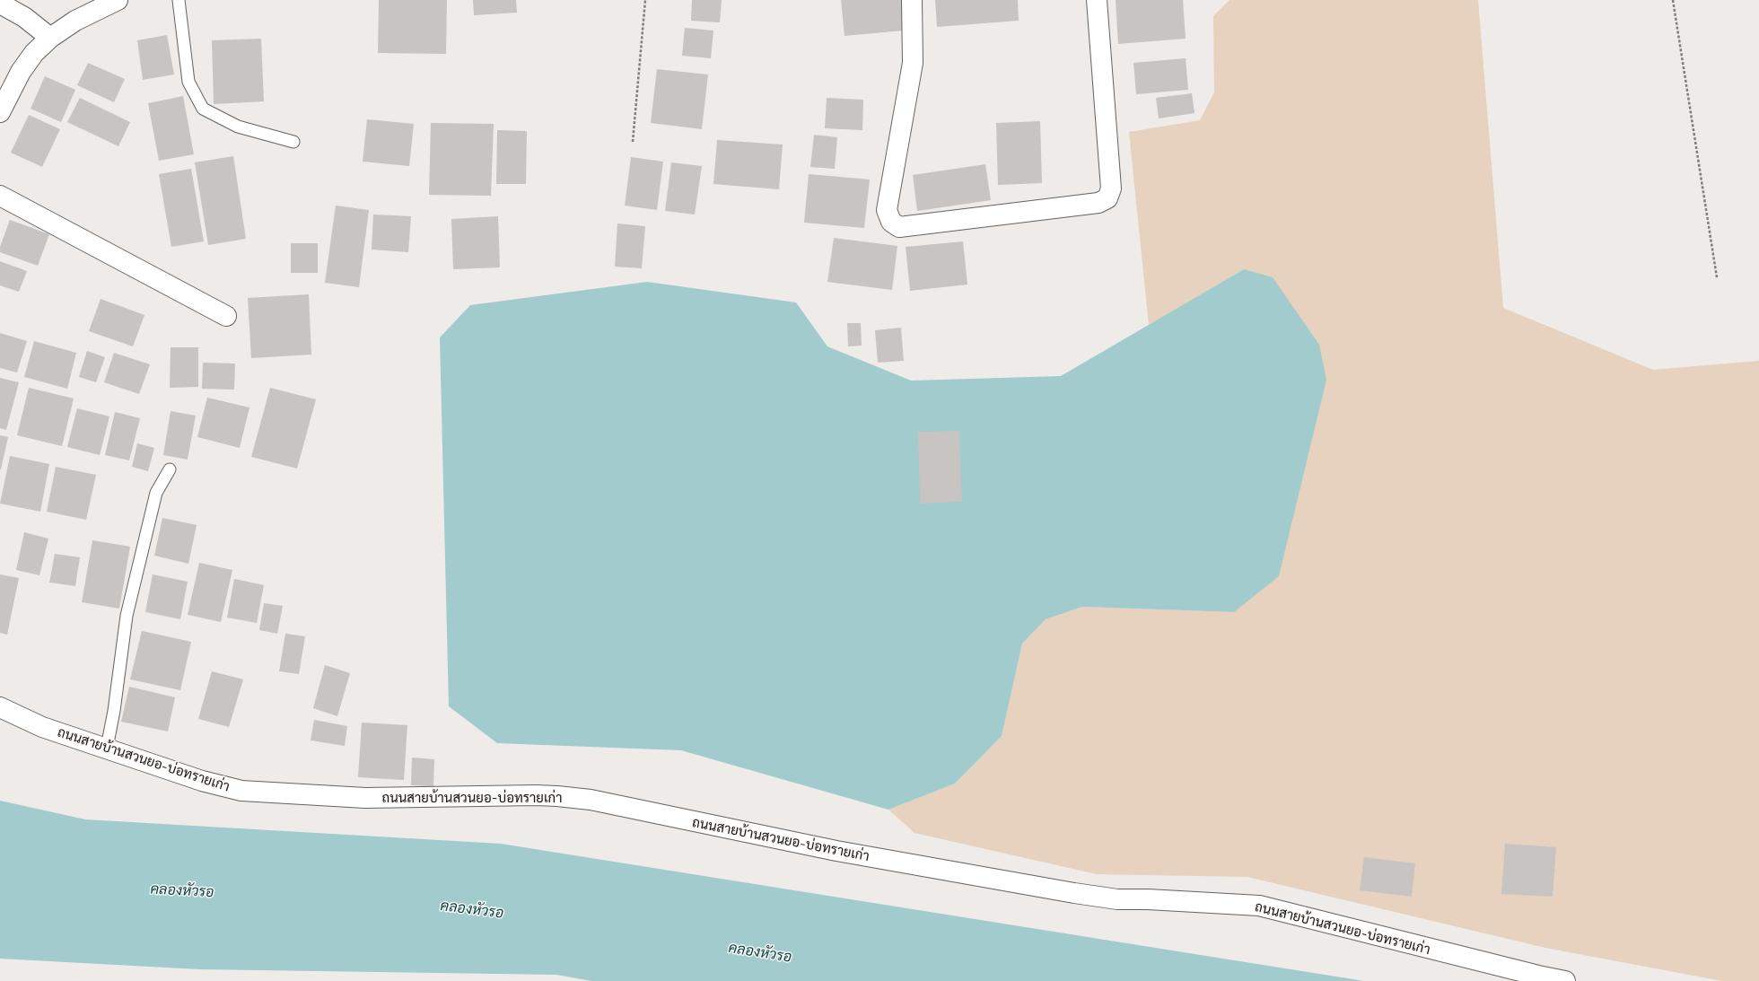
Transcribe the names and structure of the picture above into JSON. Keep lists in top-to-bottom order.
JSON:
{
  "streets": {
    "street": ["ถนนสายบ้านสวนยอ-บ่อทรายเก่า"]
  },
  "water": ["คลองหัวรอ"]
}
